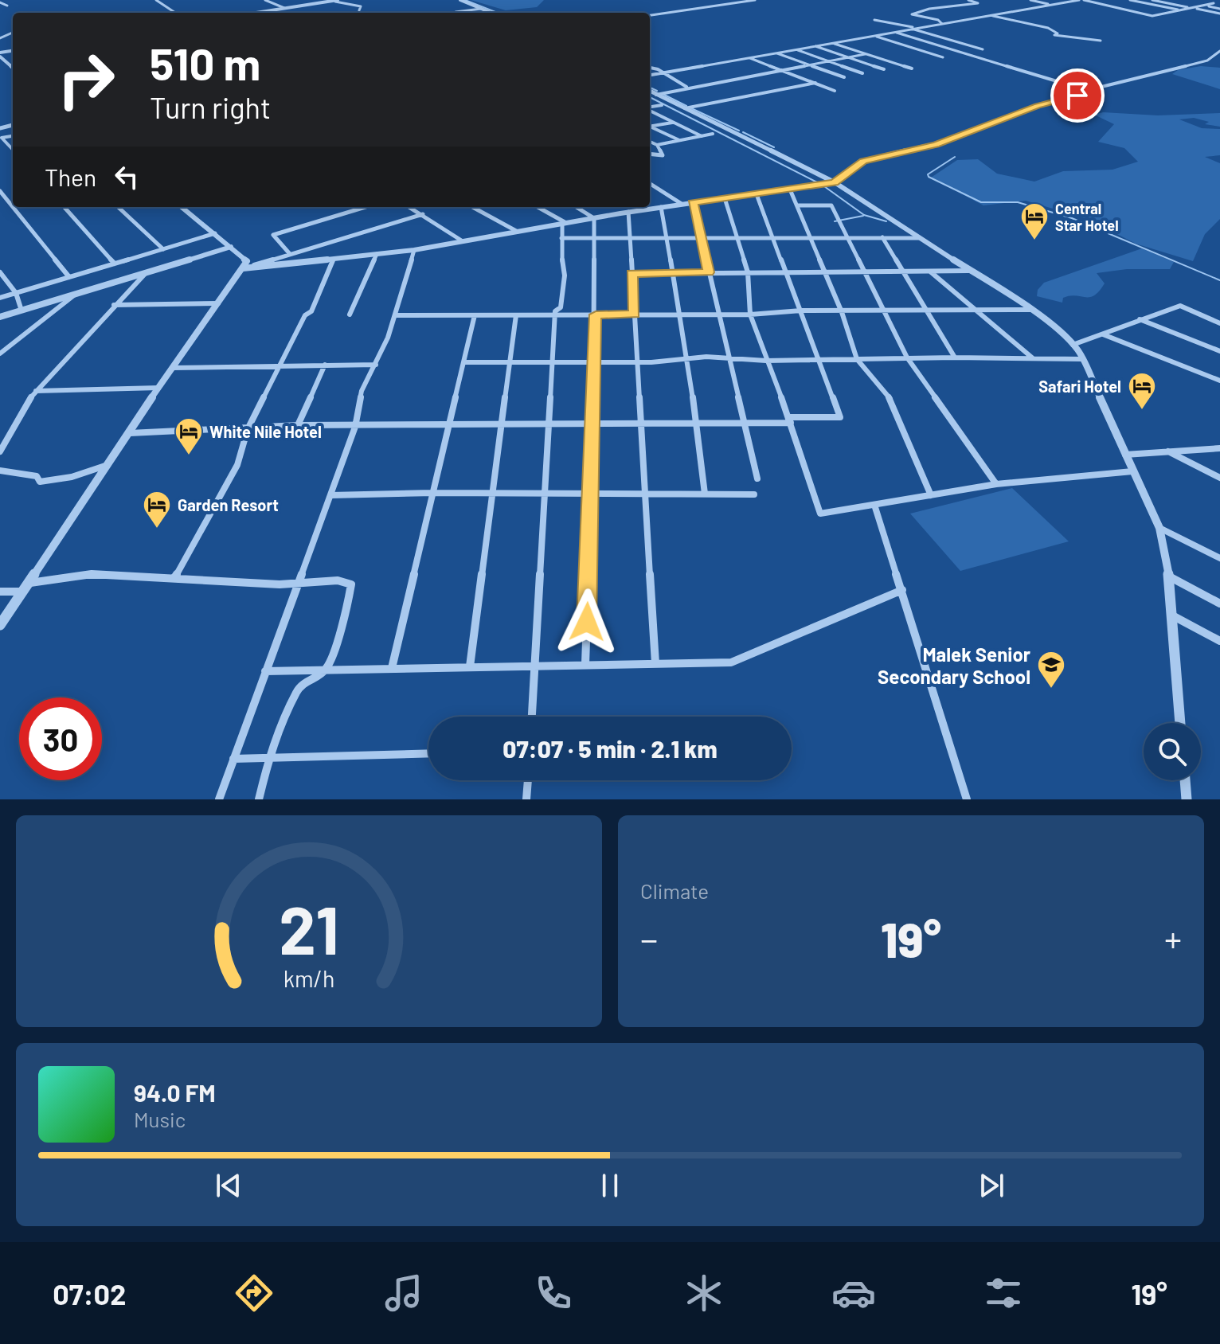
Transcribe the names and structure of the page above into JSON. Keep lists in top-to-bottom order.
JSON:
{
  "places": {
    "hotel": [
      "Central Star Hotel",
      "Safari Hotel",
      "White Nile Hotel",
      "Garden Resort"
    ],
    "school or university": ["Malek Senior Secondary School"]
  },
  "page": {
    "turn": ["510 m", "Turn right"],
    "then": "Then",
    "limit": "30",
    "trip": "07:07 · 5 min · 2.1 km",
    "tile": "Climate",
    "heat": ["−", "19°", "+"],
    "song": ["94.0 FM", "Music"],
    "tabs": ["07:02", "19°"],
    "gauge": ["21", "km/h"]
  }
}
